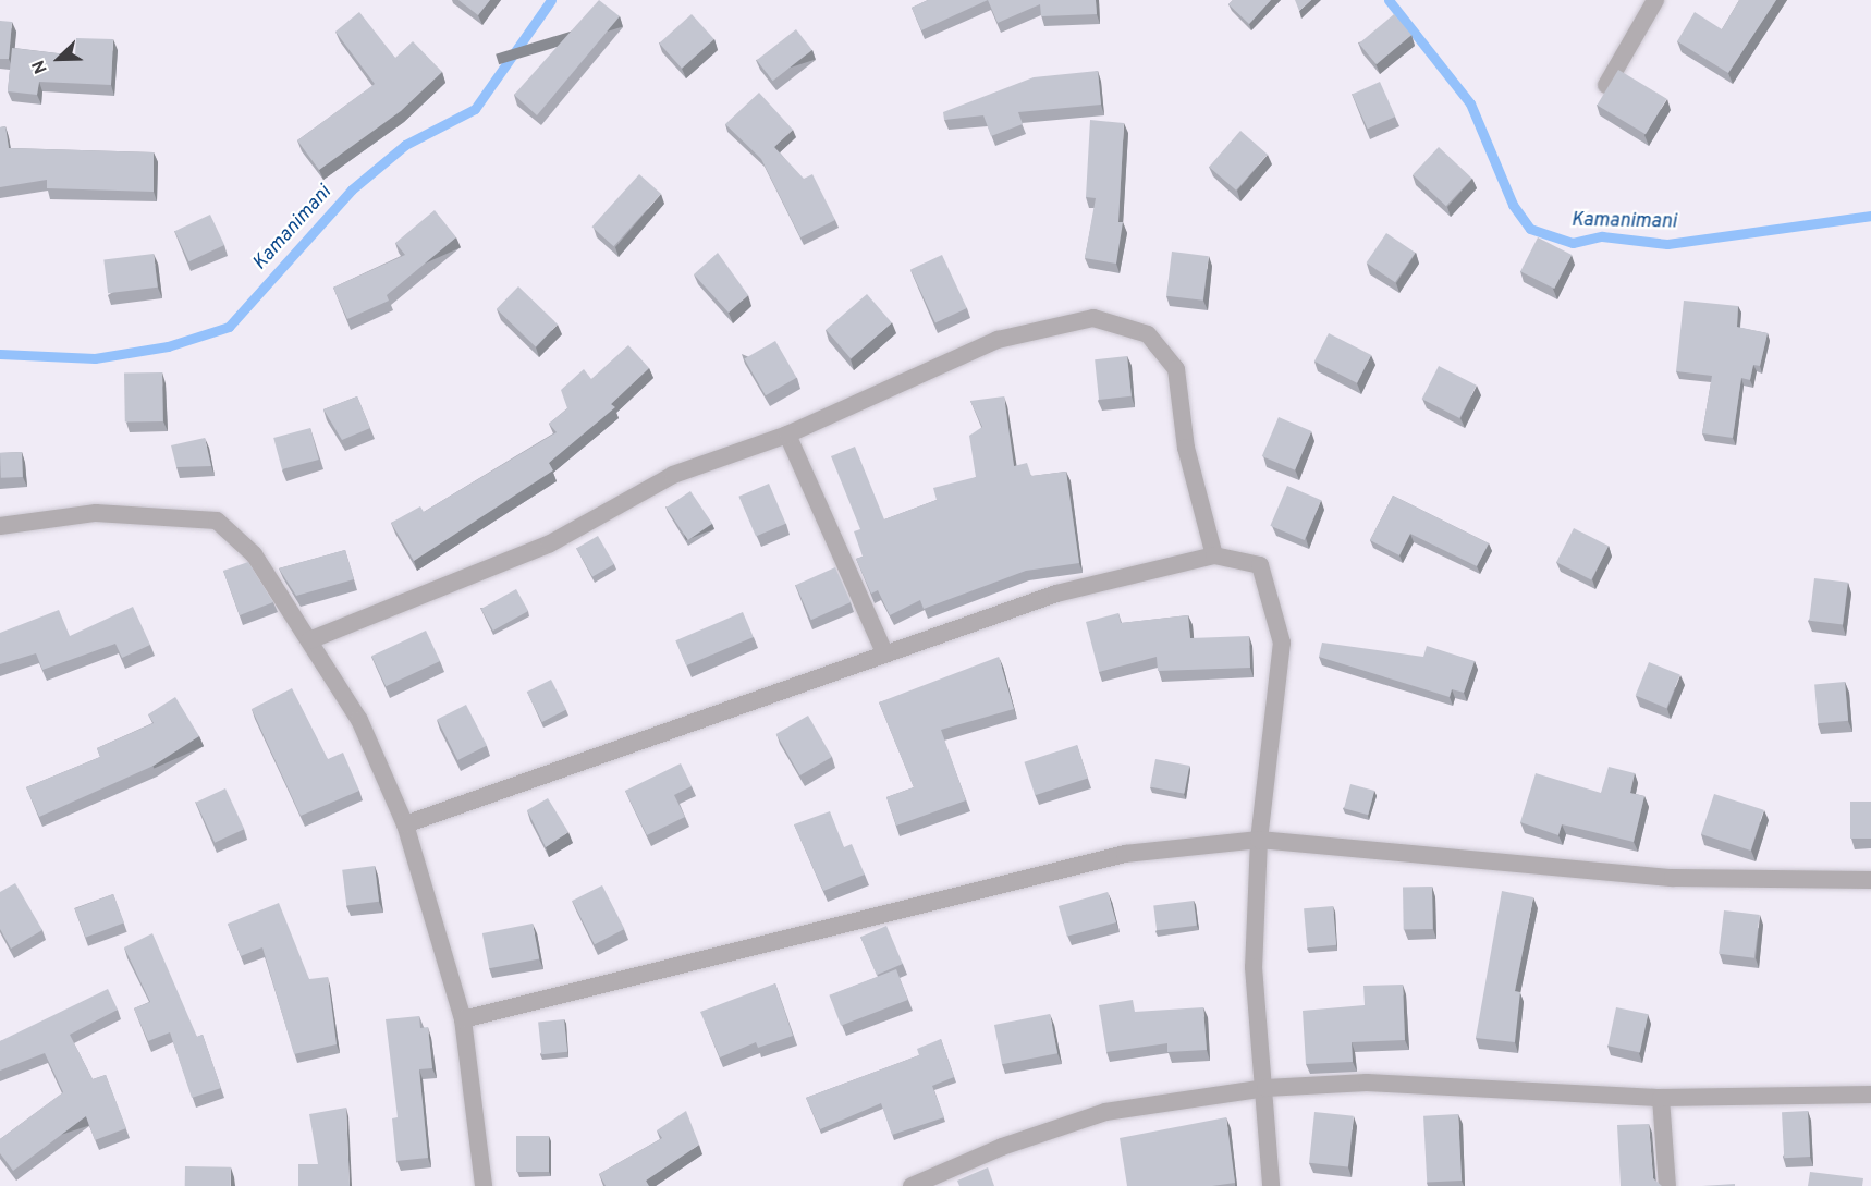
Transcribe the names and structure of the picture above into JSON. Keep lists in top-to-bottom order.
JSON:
{
  "water": ["Kamanimani"],
  "north": "bottom left"
}
